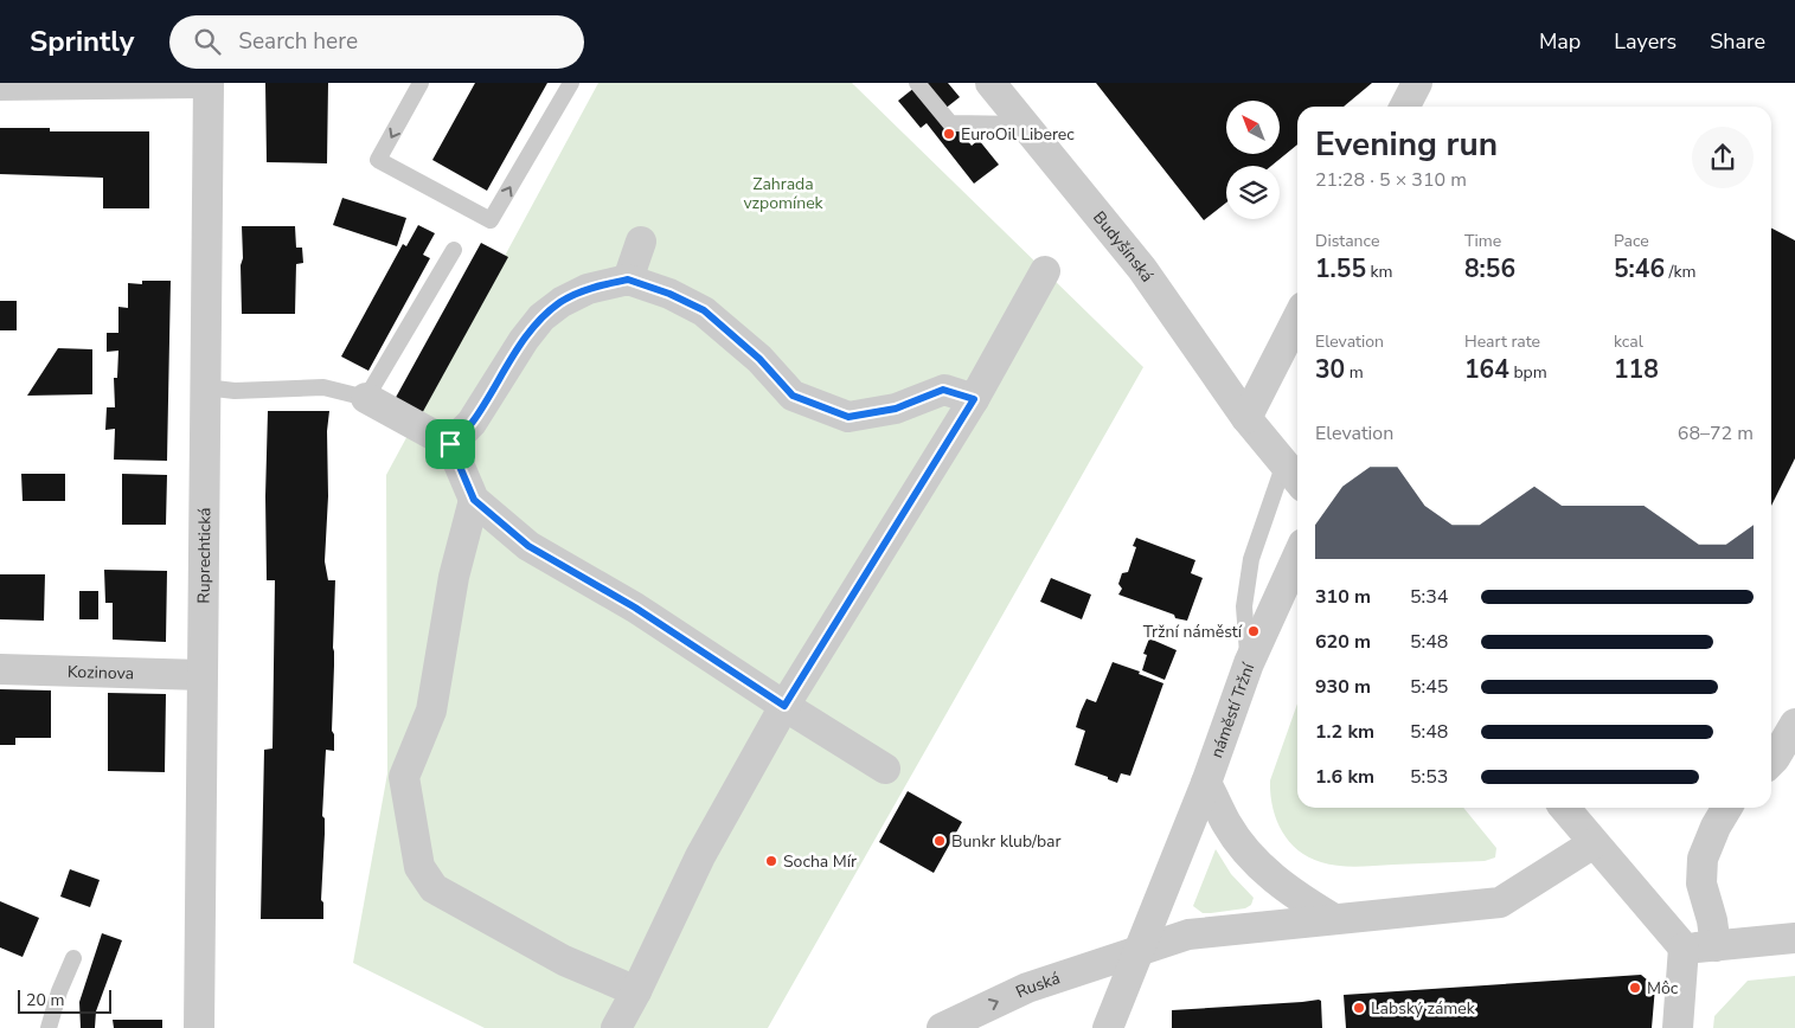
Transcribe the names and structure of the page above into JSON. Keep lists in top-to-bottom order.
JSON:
{
  "streets": {
    "street": [
      "Budyšínská",
      "Ruprechtická",
      "Kozinova",
      "náměstí Tržní",
      "Ruská"
    ]
  },
  "crossings": [
    ["Ruprechtická", "Kozinova"],
    ["náměstí Tržní", "Ruská"]
  ],
  "one_way": ["Ruská"],
  "parks": ["Zahrada vzpomínek"],
  "places": [
    "EuroOil Liberec",
    "Tržní náměstí",
    "Bunkr klub/bar",
    "Socha Mír",
    "Môc",
    "Labský zámek"
  ],
  "scale_bar": "20 m",
  "north": "top left",
  "page": {
    "header": "Sprintly",
    "search": "Search here",
    "nav": ["Map", "Layers", "Share"],
    "heading": ["Evening run", "21:28 · 5 × 310 m"],
    "stats": [
      ["Distance", "1.55 km"],
      ["Time", "8:56"],
      ["Pace", "5:46 /km"],
      ["Elevation", "30 m"],
      ["Heart rate", "164 bpm"],
      ["kcal", "118"]
    ],
    "chart": ["Elevation", "68–72 m"],
    "list": [
      {
        "name": "310 m",
        "note": "5:34"
      },
      {
        "name": "620 m",
        "note": "5:48"
      },
      {
        "name": "930 m",
        "note": "5:45"
      },
      {
        "name": "1.2 km",
        "note": "5:48"
      },
      {
        "name": "1.6 km",
        "note": "5:53"
      }
    ],
    "scale": "20 m"
  }
}
